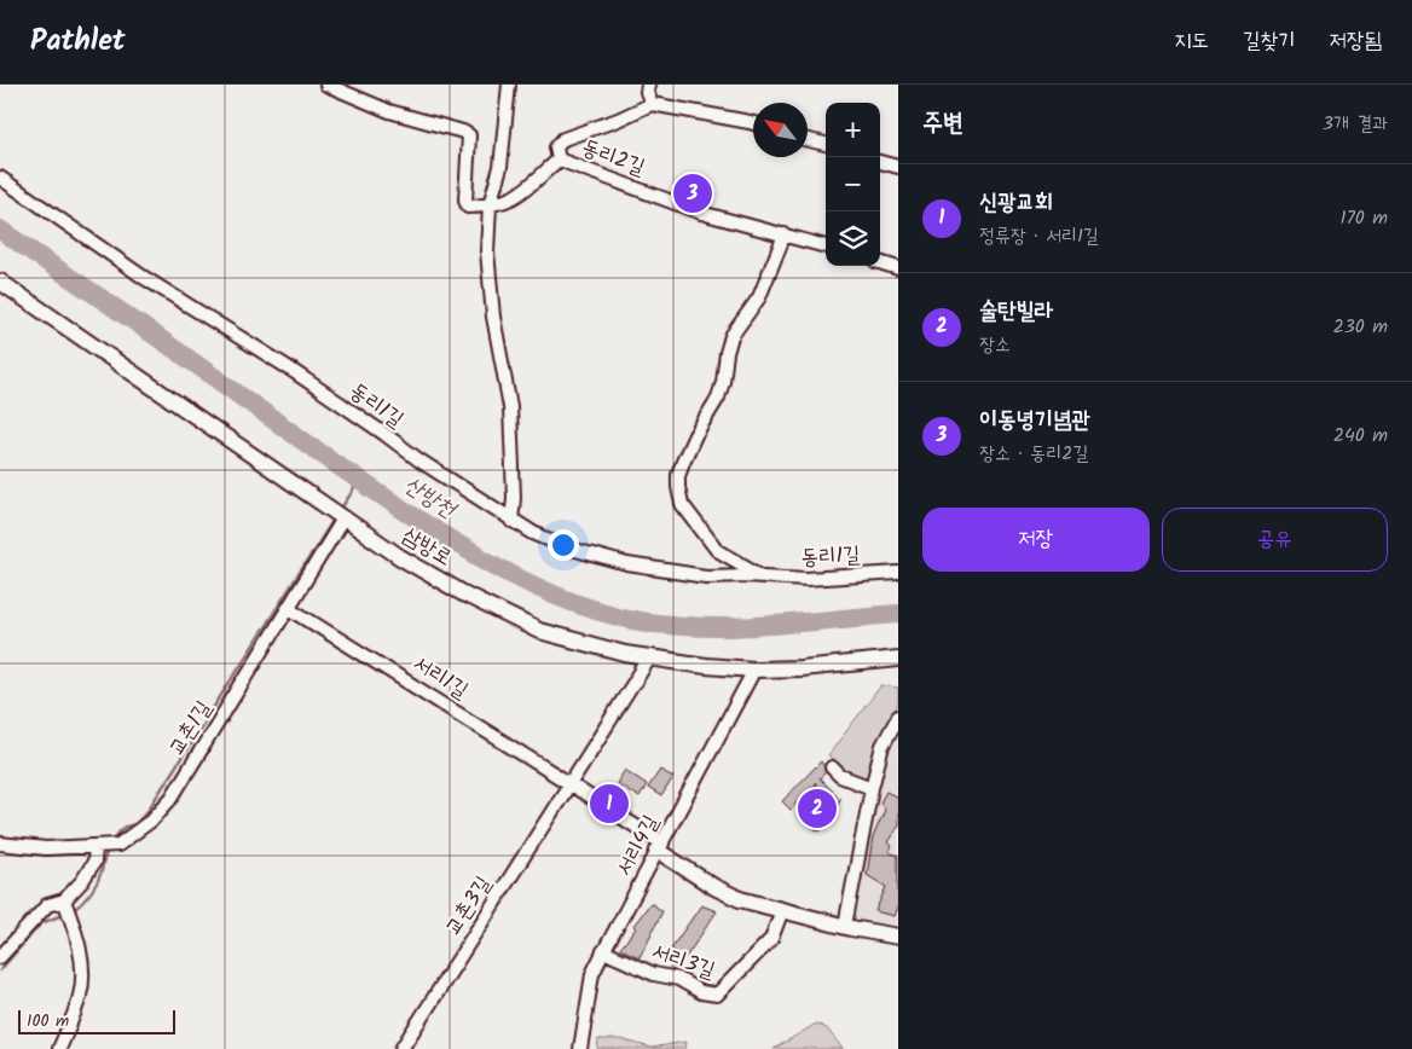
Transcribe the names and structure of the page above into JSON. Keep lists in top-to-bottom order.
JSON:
{
  "streets": {
    "street": [
      "동리2길",
      "동리1길",
      "삼방로",
      "서리1길",
      "교촌1길",
      "서리4길",
      "교촌3길",
      "서리3길"
    ]
  },
  "crossings": [
    ["동리2길", "동리1길"],
    ["삼방로", "교촌1길"],
    ["삼방로", "서리4길"],
    ["서리1길", "교촌1길"],
    ["서리1길", "서리4길"],
    ["서리1길", "교촌3길"],
    ["서리1길", "서리3길"],
    ["서리4길", "서리3길"]
  ],
  "water": ["산방천"],
  "scale_bar": "100 m",
  "north": "top left",
  "page": {
    "header": "Pathlet",
    "nav": ["지도", "길찾기", "저장됨"],
    "heading": ["주변", "3개 결과"],
    "map_buttons": ["+", "−"],
    "list": [
      {
        "mark": "1",
        "name": "신광교회",
        "note": "정류장 · 서리1길",
        "value": "170 m"
      },
      {
        "mark": "2",
        "name": "술탄빌라",
        "note": "장소",
        "value": "230 m"
      },
      {
        "mark": "3",
        "name": "이동녕기념관",
        "note": "장소 · 동리2길",
        "value": "240 m"
      }
    ],
    "pins": ["3", "1", "2"],
    "buttons": ["저장", "공유"],
    "scale": "100 m"
  }
}
